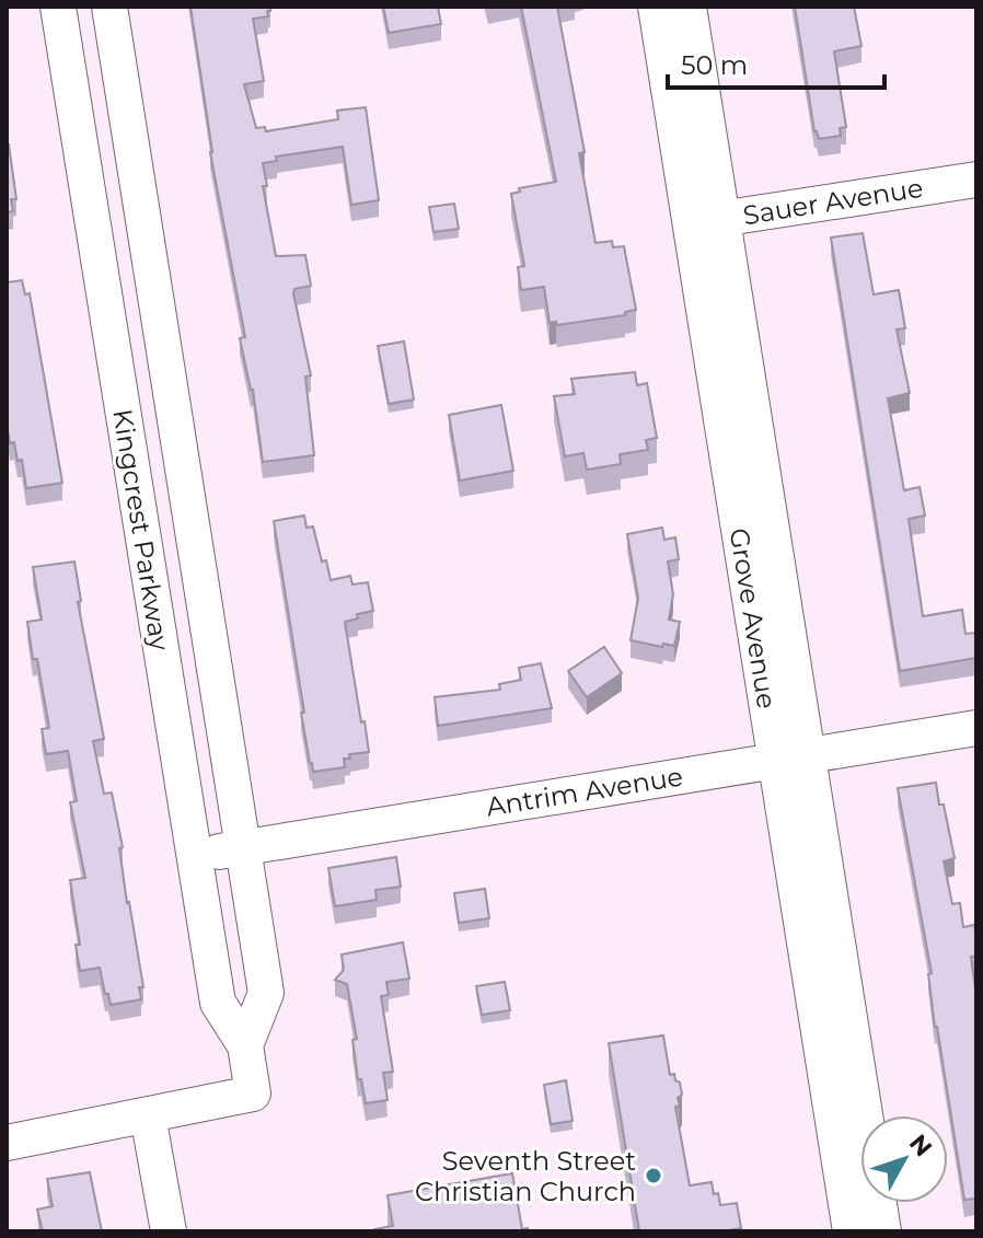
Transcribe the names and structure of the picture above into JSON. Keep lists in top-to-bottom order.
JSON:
{
  "streets": {
    "street": [
      "Sauer Avenue",
      "Kingcrest Parkway",
      "Grove Avenue",
      "Antrim Avenue"
    ]
  },
  "crossings": [
    ["Sauer Avenue", "Grove Avenue"],
    ["Kingcrest Parkway", "Antrim Avenue"],
    ["Grove Avenue", "Antrim Avenue"]
  ],
  "places": ["Seventh Street Christian Church"],
  "scale_bar": "50 m",
  "north": "top right"
}
